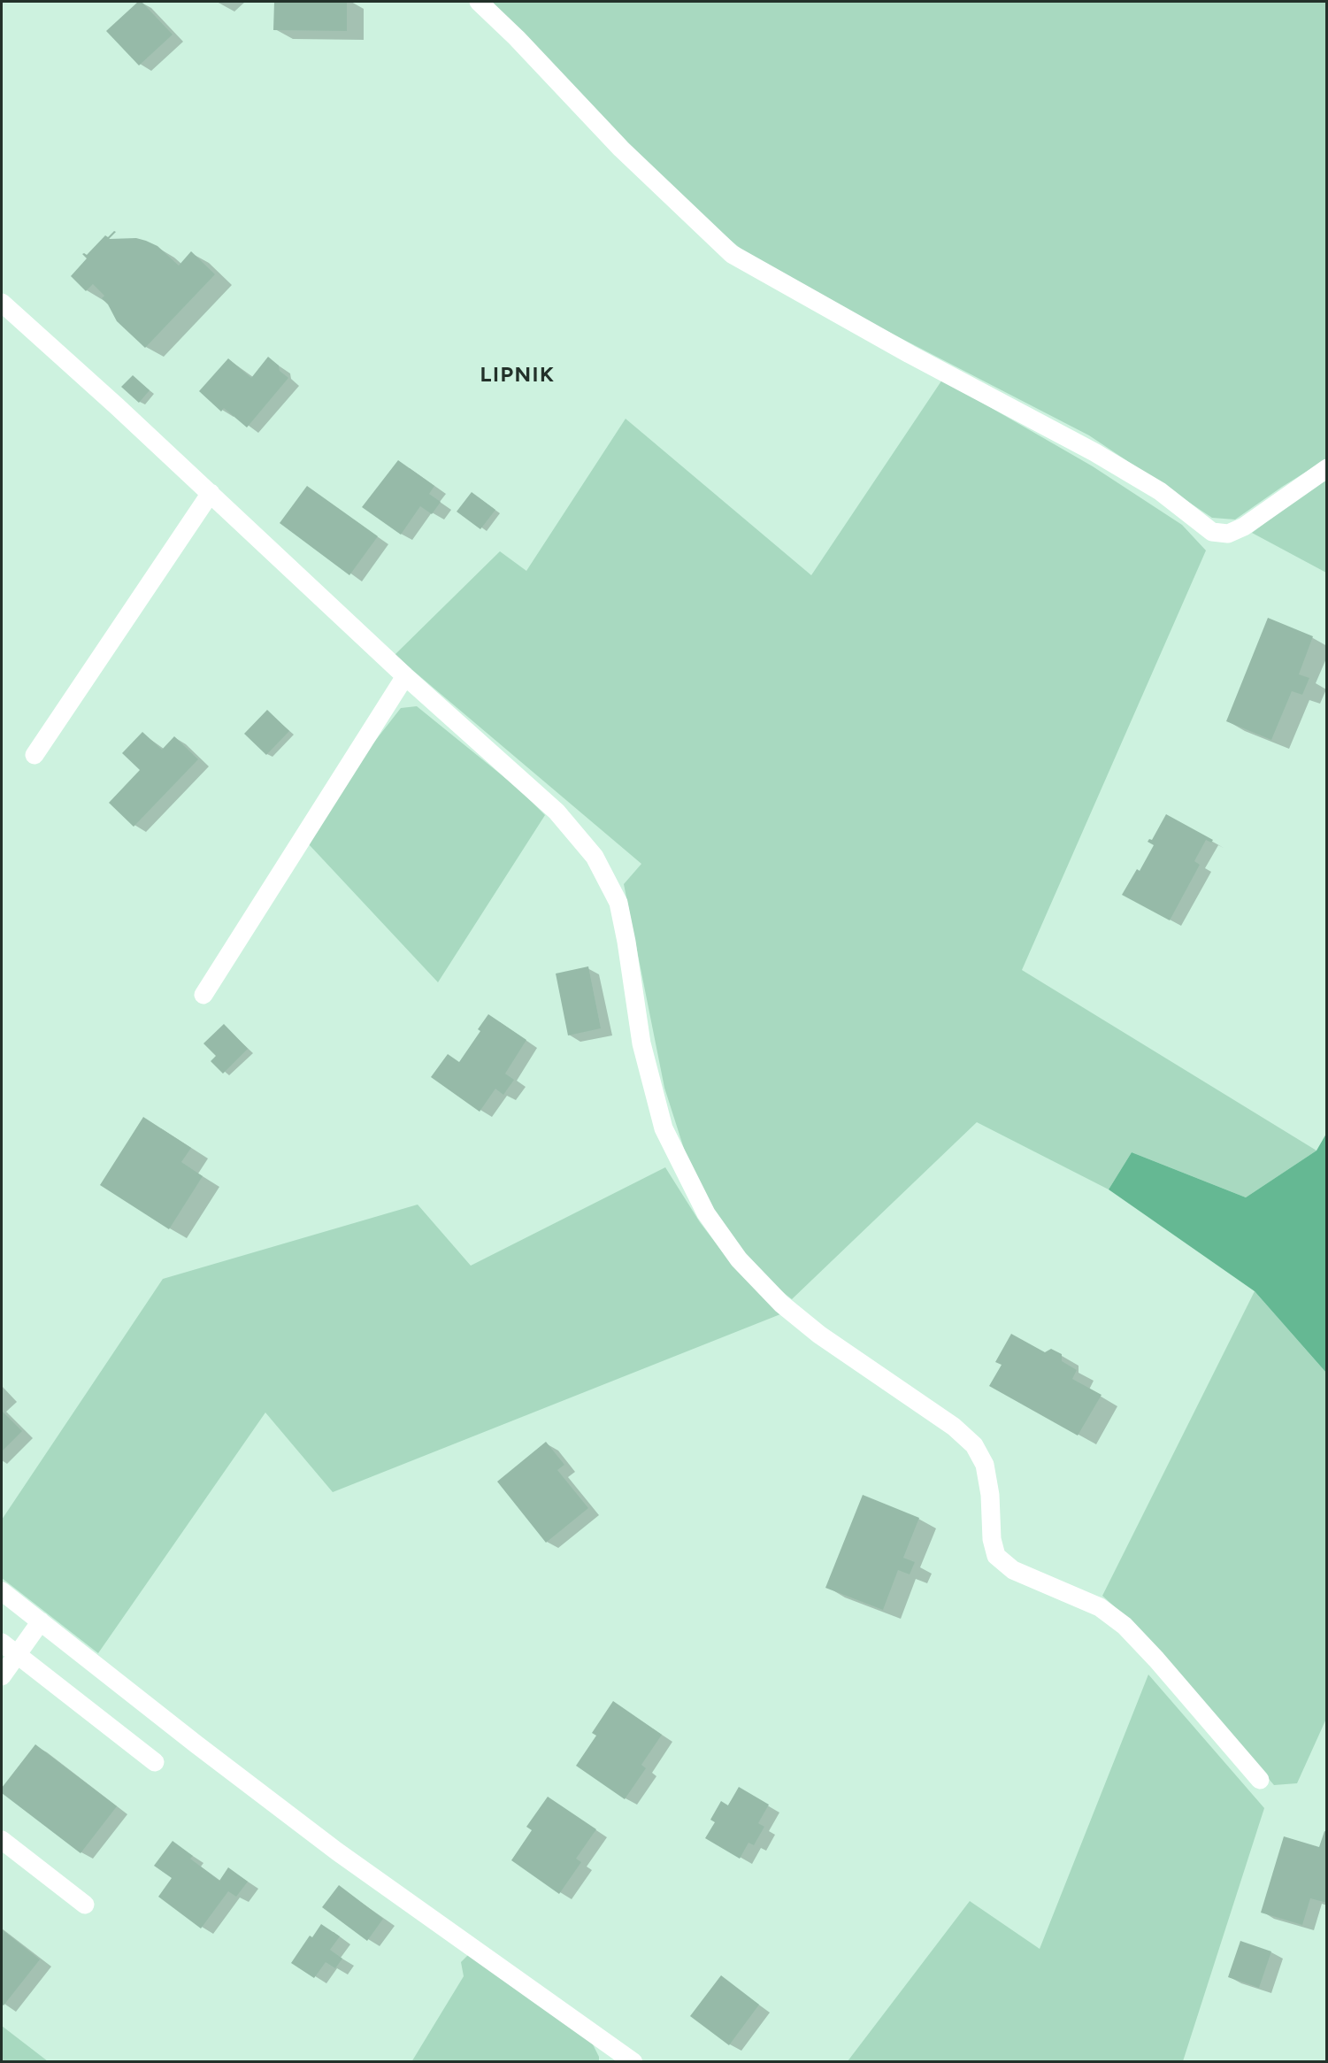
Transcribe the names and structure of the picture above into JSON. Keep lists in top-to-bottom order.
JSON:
{
  "districts": ["LIPNIK"]
}
